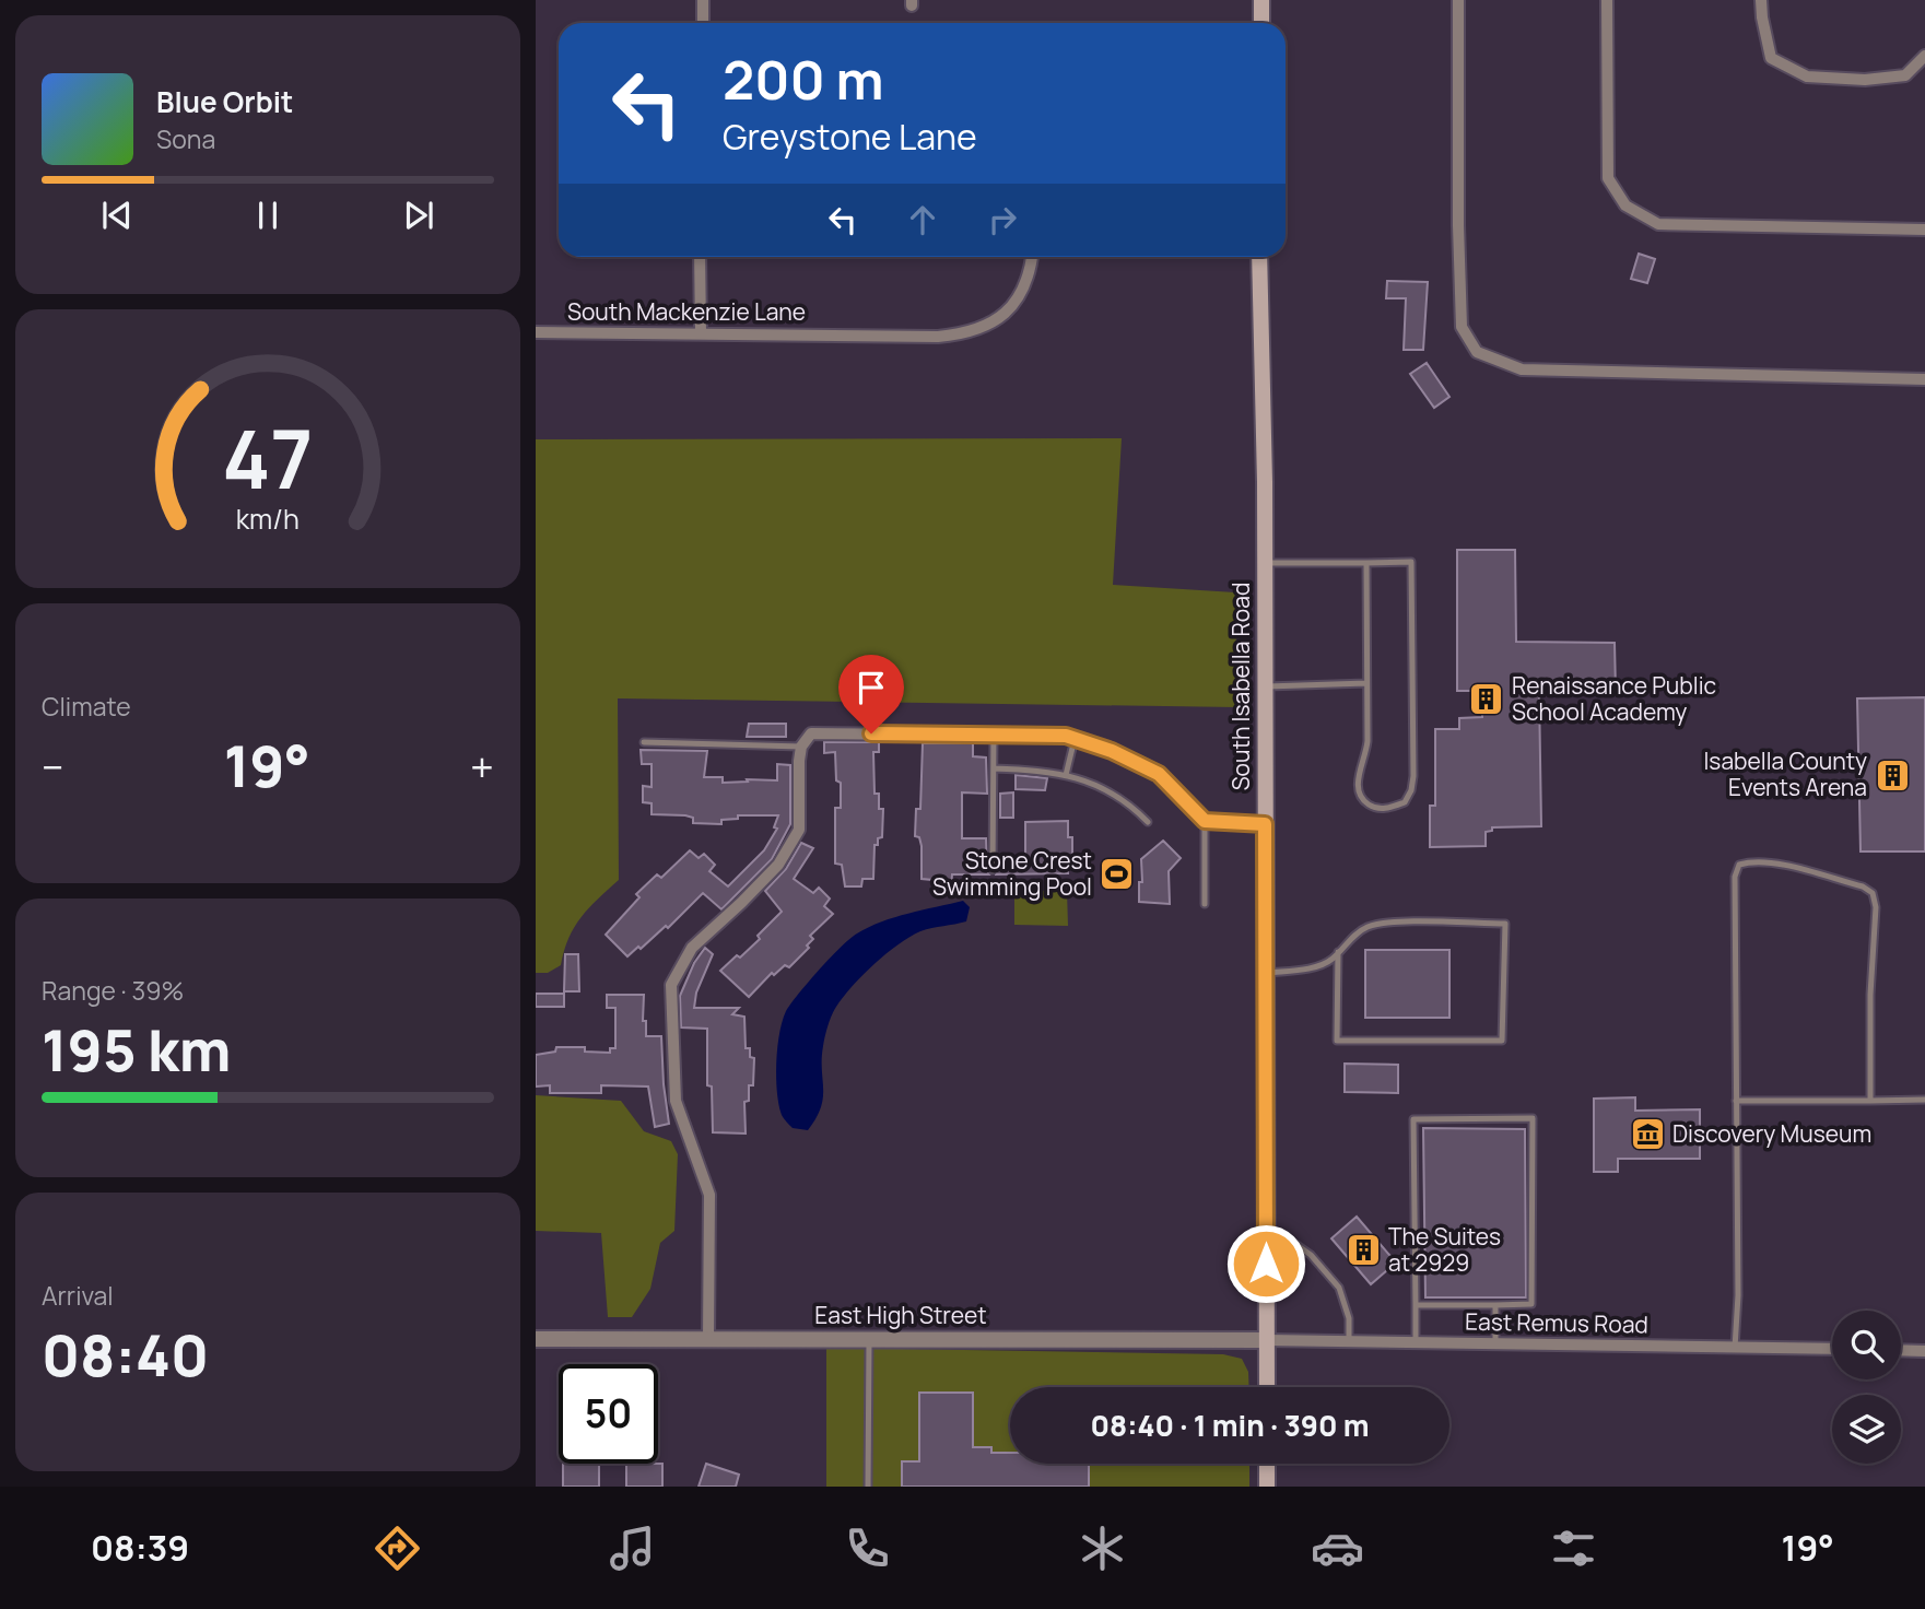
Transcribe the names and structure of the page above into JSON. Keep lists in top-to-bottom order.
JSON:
{
  "streets": {
    "main road": ["South Isabella Road"],
    "street": ["South Mackenzie Lane", "East High Street", "East Remus Road"]
  },
  "crossings": [
    ["South Isabella Road", "East High Street"],
    ["South Isabella Road", "East Remus Road"],
    ["East High Street", "East Remus Road"]
  ],
  "places": {
    "building": ["Renaissance Public School Academy", "Isabella County Events Arena", "The Suites at 2929"],
    "sports": ["Stone Crest Swimming Pool"],
    "museum": ["Discovery Museum"]
  },
  "page": {
    "turn": ["200 m", "Greystone Lane"],
    "song": ["Blue Orbit", "Sona"],
    "tile": [
      "Climate",
      ["Range · 39%", "195 km"],
      ["Arrival", "08:40"]
    ],
    "heat": ["−", "19°", "+"],
    "limit": "50",
    "trip": "08:40 · 1 min · 390 m",
    "tabs": ["08:39", "19°"],
    "gauge": ["47", "km/h"]
  }
}
